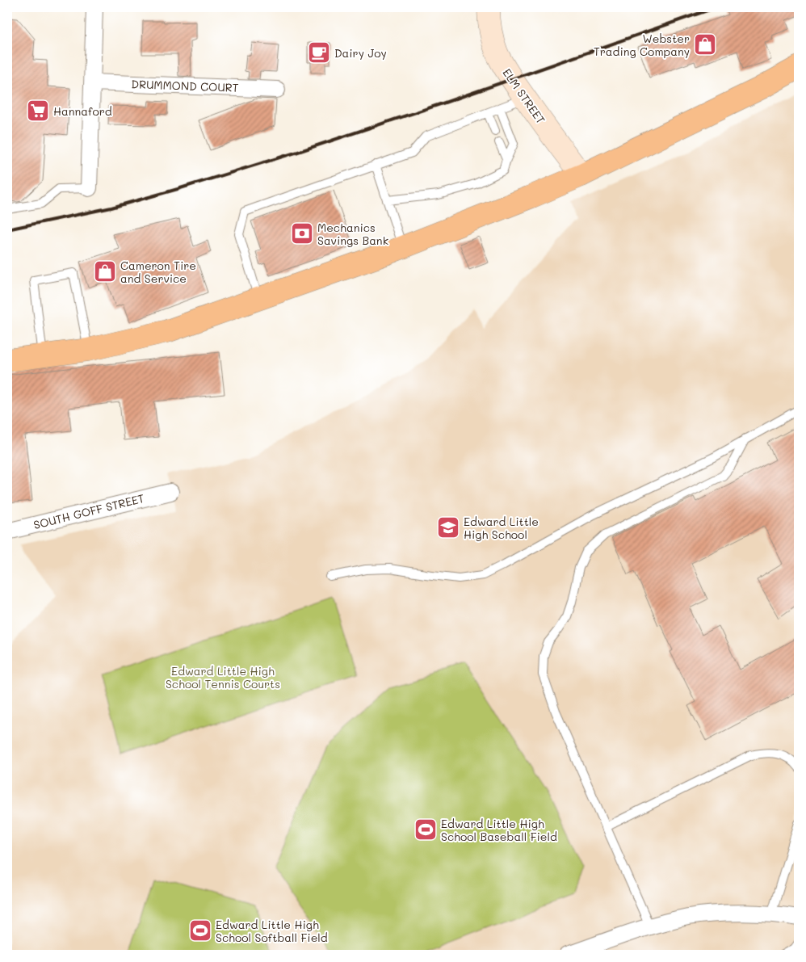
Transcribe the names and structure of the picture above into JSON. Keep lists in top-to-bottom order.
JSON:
{
  "streets": {
    "main road": ["ELM STREET"],
    "street": ["DRUMMOND COURT", "SOUTH GOFF STREET"]
  },
  "parks": ["Edward Little High School Tennis Courts"],
  "places": {
    "shop": ["Webster Trading Company", "Cameron Tire and Service"],
    "cafe": ["Dairy Joy"],
    "supermarket": ["Hannaford"],
    "bank": ["Mechanics Savings Bank"],
    "school or university": ["Edward Little High School"],
    "sports": ["Edward Little High School Baseball Field", "Edward Little High School Softball Field"]
  }
}
